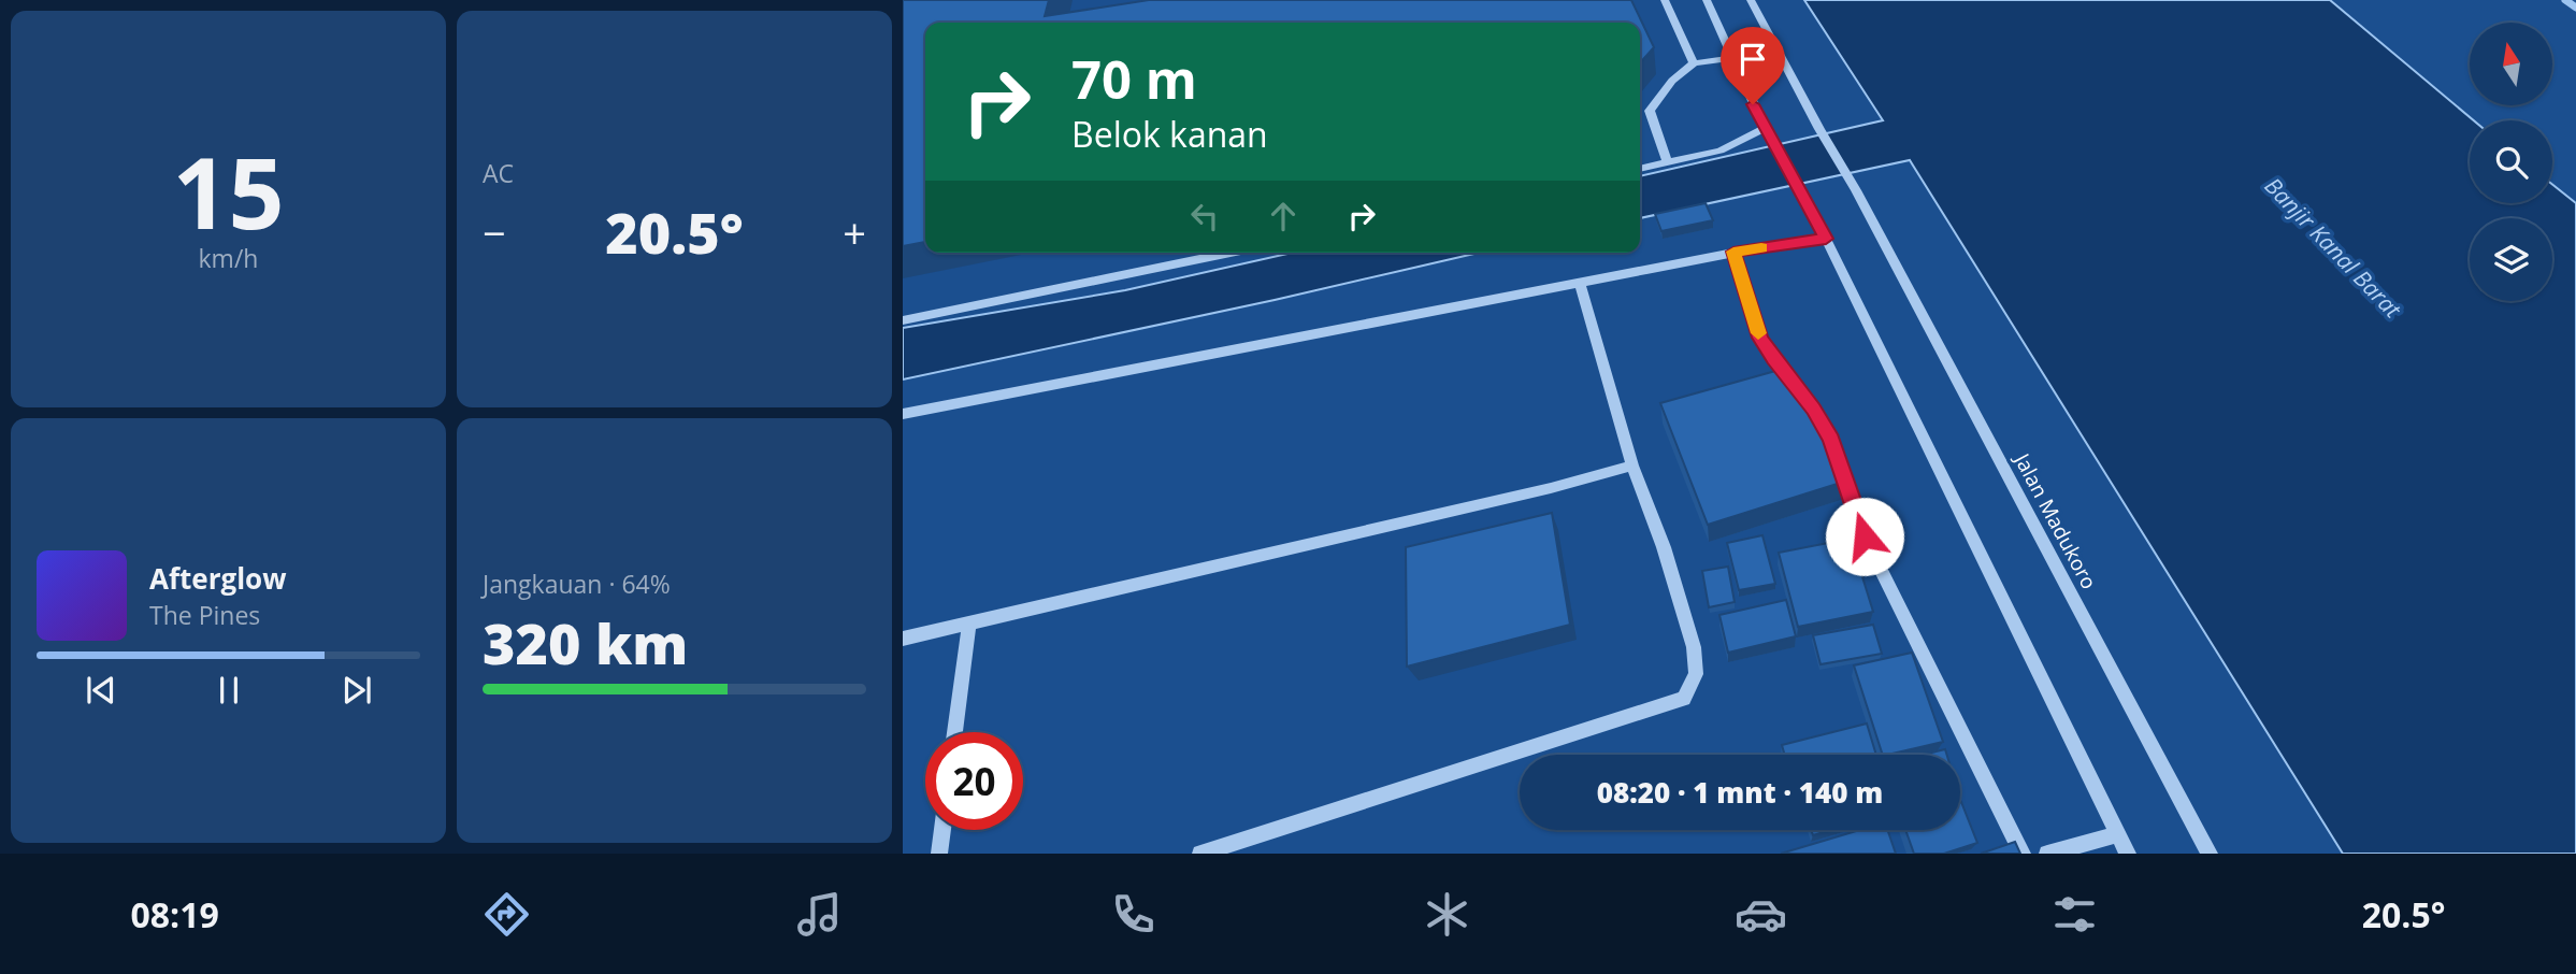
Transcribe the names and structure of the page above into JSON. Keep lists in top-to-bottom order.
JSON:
{
  "streets": {
    "street": ["Jalan Madukoro"]
  },
  "water": ["Banjir Kanal Barat"],
  "north": "top",
  "page": {
    "tile": [
      ["15", "km/h"],
      "AC",
      ["Jangkauan · 64%", "320 km"]
    ],
    "turn": ["70 m", "Belok kanan"],
    "heat": ["−", "20.5°", "+"],
    "song": ["Afterglow", "The Pines"],
    "limit": "20",
    "trip": "08:20 · 1 mnt · 140 m",
    "tabs": ["08:19", "20.5°"]
  }
}
